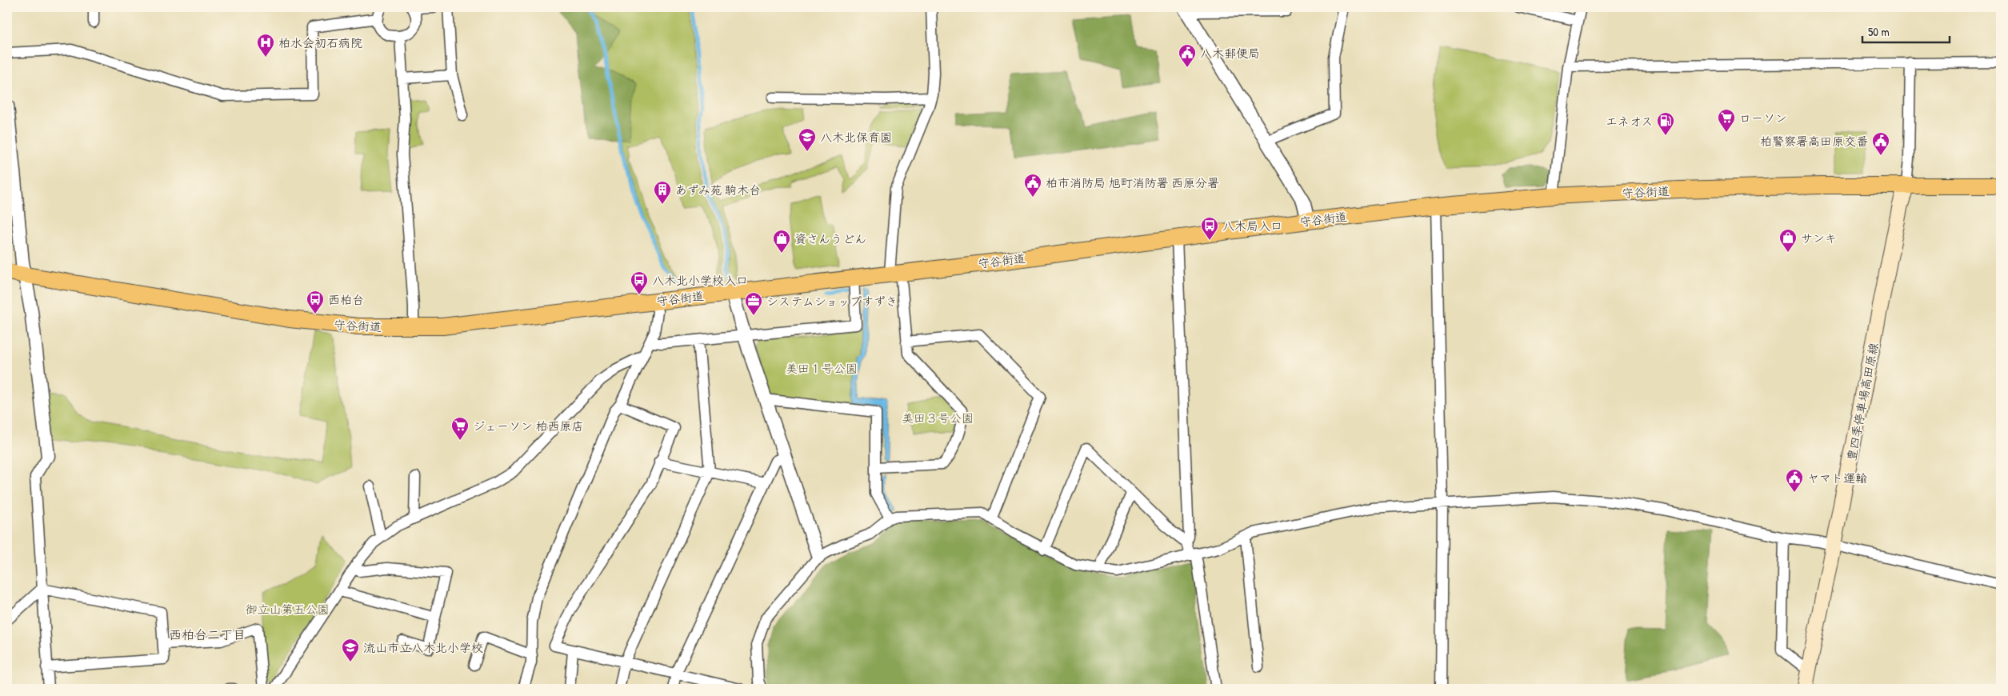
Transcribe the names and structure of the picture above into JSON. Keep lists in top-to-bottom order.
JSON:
{
  "streets": {
    "main road": ["守谷街道", "豊四季停車場高田原線"]
  },
  "crossings": [
    ["守谷街道", "豊四季停車場高田原線"]
  ],
  "districts": ["西柏台二丁目"],
  "parks": ["美田１号公園", "美田３号公園", "御立山第五公園"],
  "places": {
    "hospital": ["柏水会初石病院"],
    "public building": [
      "八木郵便局",
      "柏警察署高田原交番",
      "柏市消防局 旭町消防署 西原分署",
      "ヤマト運輸"
    ],
    "supermarket": ["ローソン", "ジェーソン 柏西原店"],
    "fuel station": ["エネオス"],
    "school or university": ["八木北保育園", "流山市立八木北小学校"],
    "building": ["あずみ苑 駒木台"],
    "bus stop": ["八木局入口", "八木北小学校入口", "西柏台"],
    "shop": ["サンキ", "資さんうどん"],
    "office": ["システムショップすずき"]
  },
  "scale_bar": "50 m"
}
